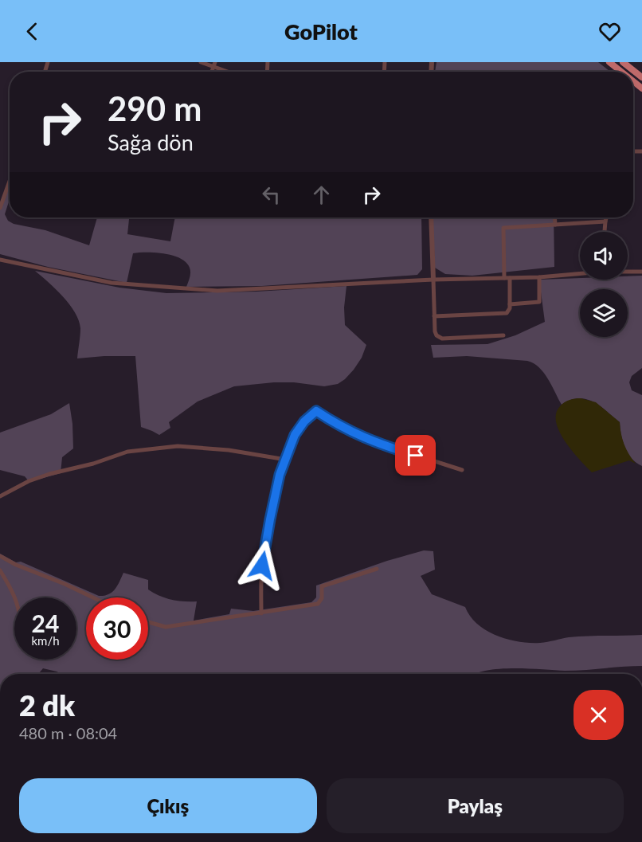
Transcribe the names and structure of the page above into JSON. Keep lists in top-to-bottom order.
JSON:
{
  "page": {
    "header": "GoPilot",
    "turn": ["290 m", "Sağa dön"],
    "speed": "24 km/h",
    "limit": "30",
    "heading": ["2 dk", "480 m · 08:04"],
    "buttons": ["Çıkış", "Paylaş"]
  }
}
